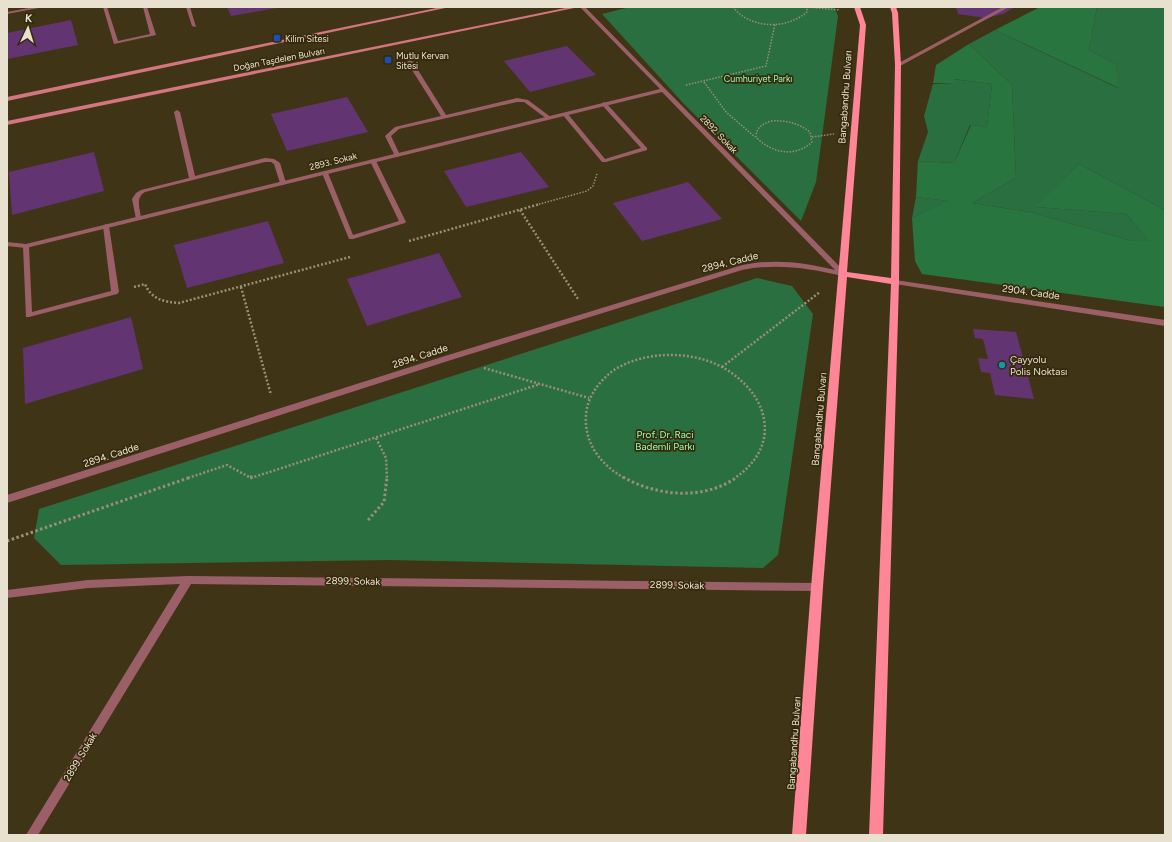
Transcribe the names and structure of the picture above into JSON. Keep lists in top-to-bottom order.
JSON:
{
  "streets": {
    "main road": ["Doğan Taşdelen Bulvarı", "Bangabandhu Bulvarı"],
    "street": [
      "2892. Sokak",
      "2893. Sokak",
      "2894. Cadde",
      "2904. Cadde",
      "2899. Sokak"
    ]
  },
  "crossings": [
    ["Bangabandhu Bulvarı", "2892. Sokak"],
    ["Bangabandhu Bulvarı", "2894. Cadde"],
    ["Bangabandhu Bulvarı", "2899. Sokak"],
    ["2892. Sokak", "2893. Sokak"],
    ["2892. Sokak", "2894. Cadde"]
  ],
  "parks": ["Cumhuriyet Parkı", "Prof. Dr. Raci Bademli Parkı"],
  "places": {
    "transit": ["Kilim Sitesi", "Mutlu Kervan Sitesi"],
    "other": ["Çayyolu Polis Noktası"]
  },
  "north": "top"
}
